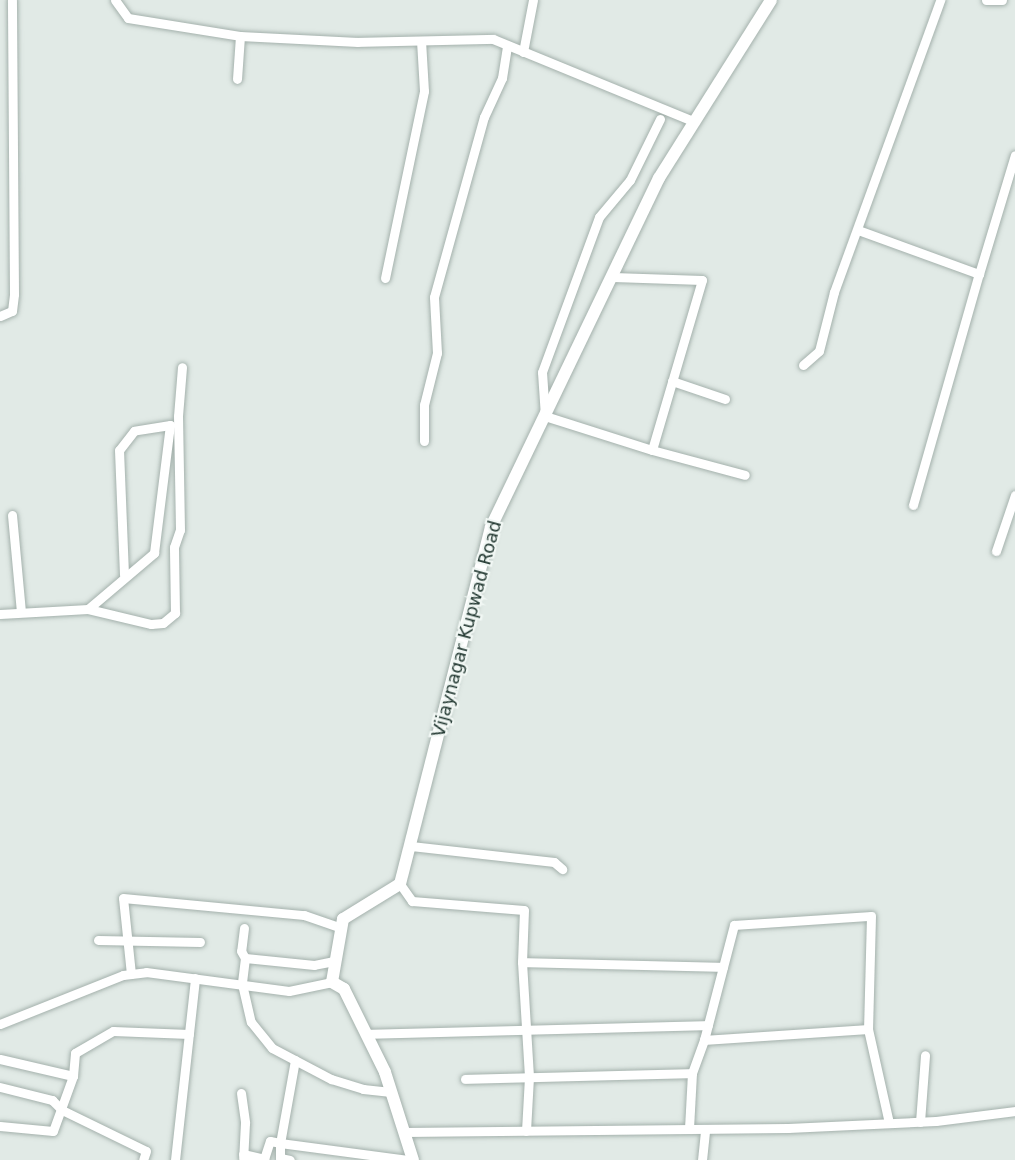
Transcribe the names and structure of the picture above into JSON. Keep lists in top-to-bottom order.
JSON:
{
  "streets": {
    "street": ["Vijaynagar Kupwad Road"]
  }
}
